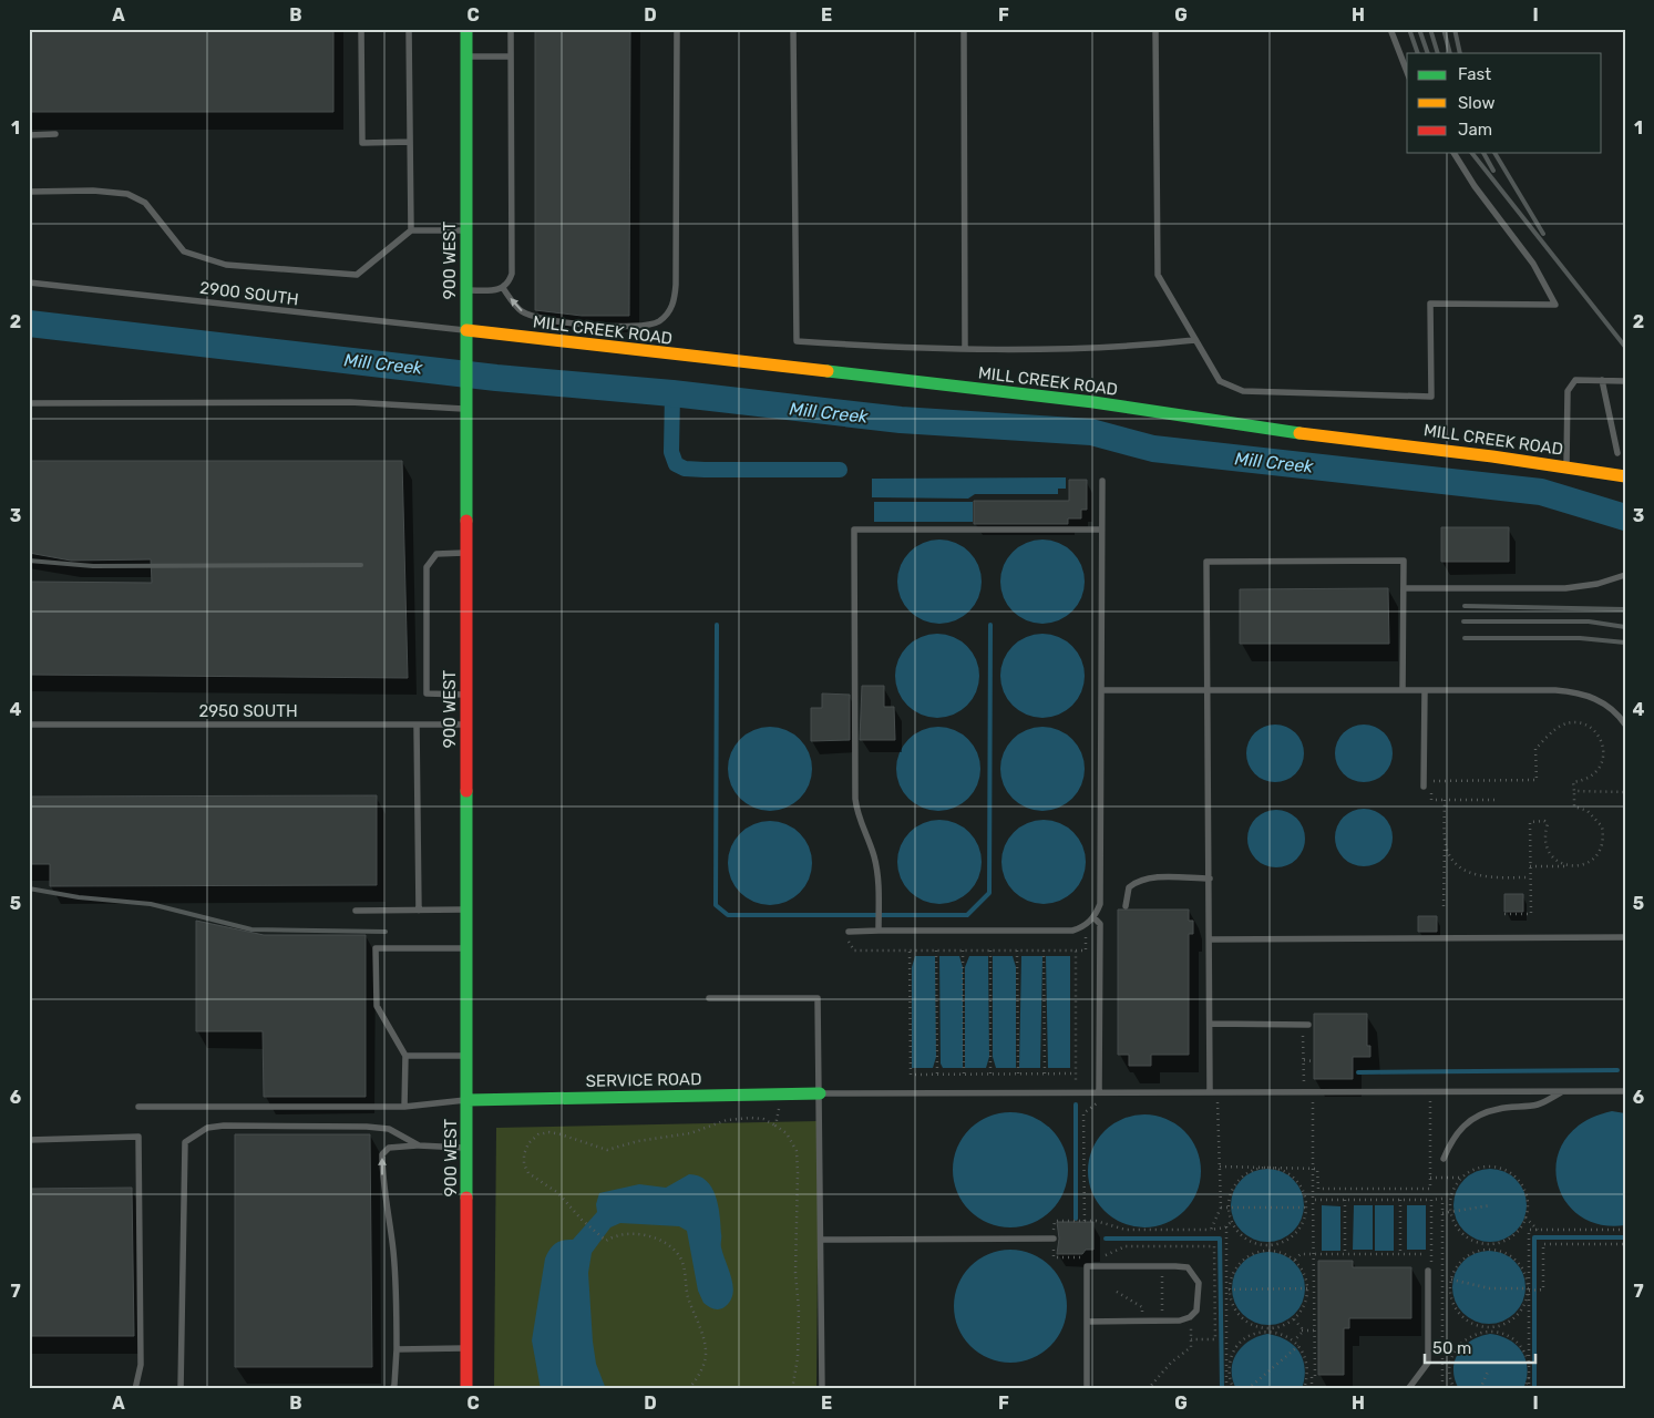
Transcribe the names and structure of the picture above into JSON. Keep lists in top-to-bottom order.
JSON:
{
  "streets": {
    "street": ["900 WEST", "MILL CREEK ROAD", "SERVICE ROAD"],
    "lane": ["2900 SOUTH", "2950 SOUTH"]
  },
  "crossings": [
    ["900 WEST", "2900 SOUTH"],
    ["900 WEST", "MILL CREEK ROAD"],
    ["900 WEST", "2950 SOUTH"],
    ["900 WEST", "SERVICE ROAD"],
    ["2900 SOUTH", "MILL CREEK ROAD"]
  ],
  "water": ["Mill Creek"],
  "legend": ["Fast", "Slow", "Jam"],
  "scale_bar": "50 m",
  "grid": {
    "columns": [
      "A",
      "B",
      "C",
      "D",
      "E",
      "F",
      "G",
      "H",
      "I"
    ],
    "rows": [
      "1",
      "2",
      "3",
      "4",
      "5",
      "6",
      "7"
    ]
  }
}
